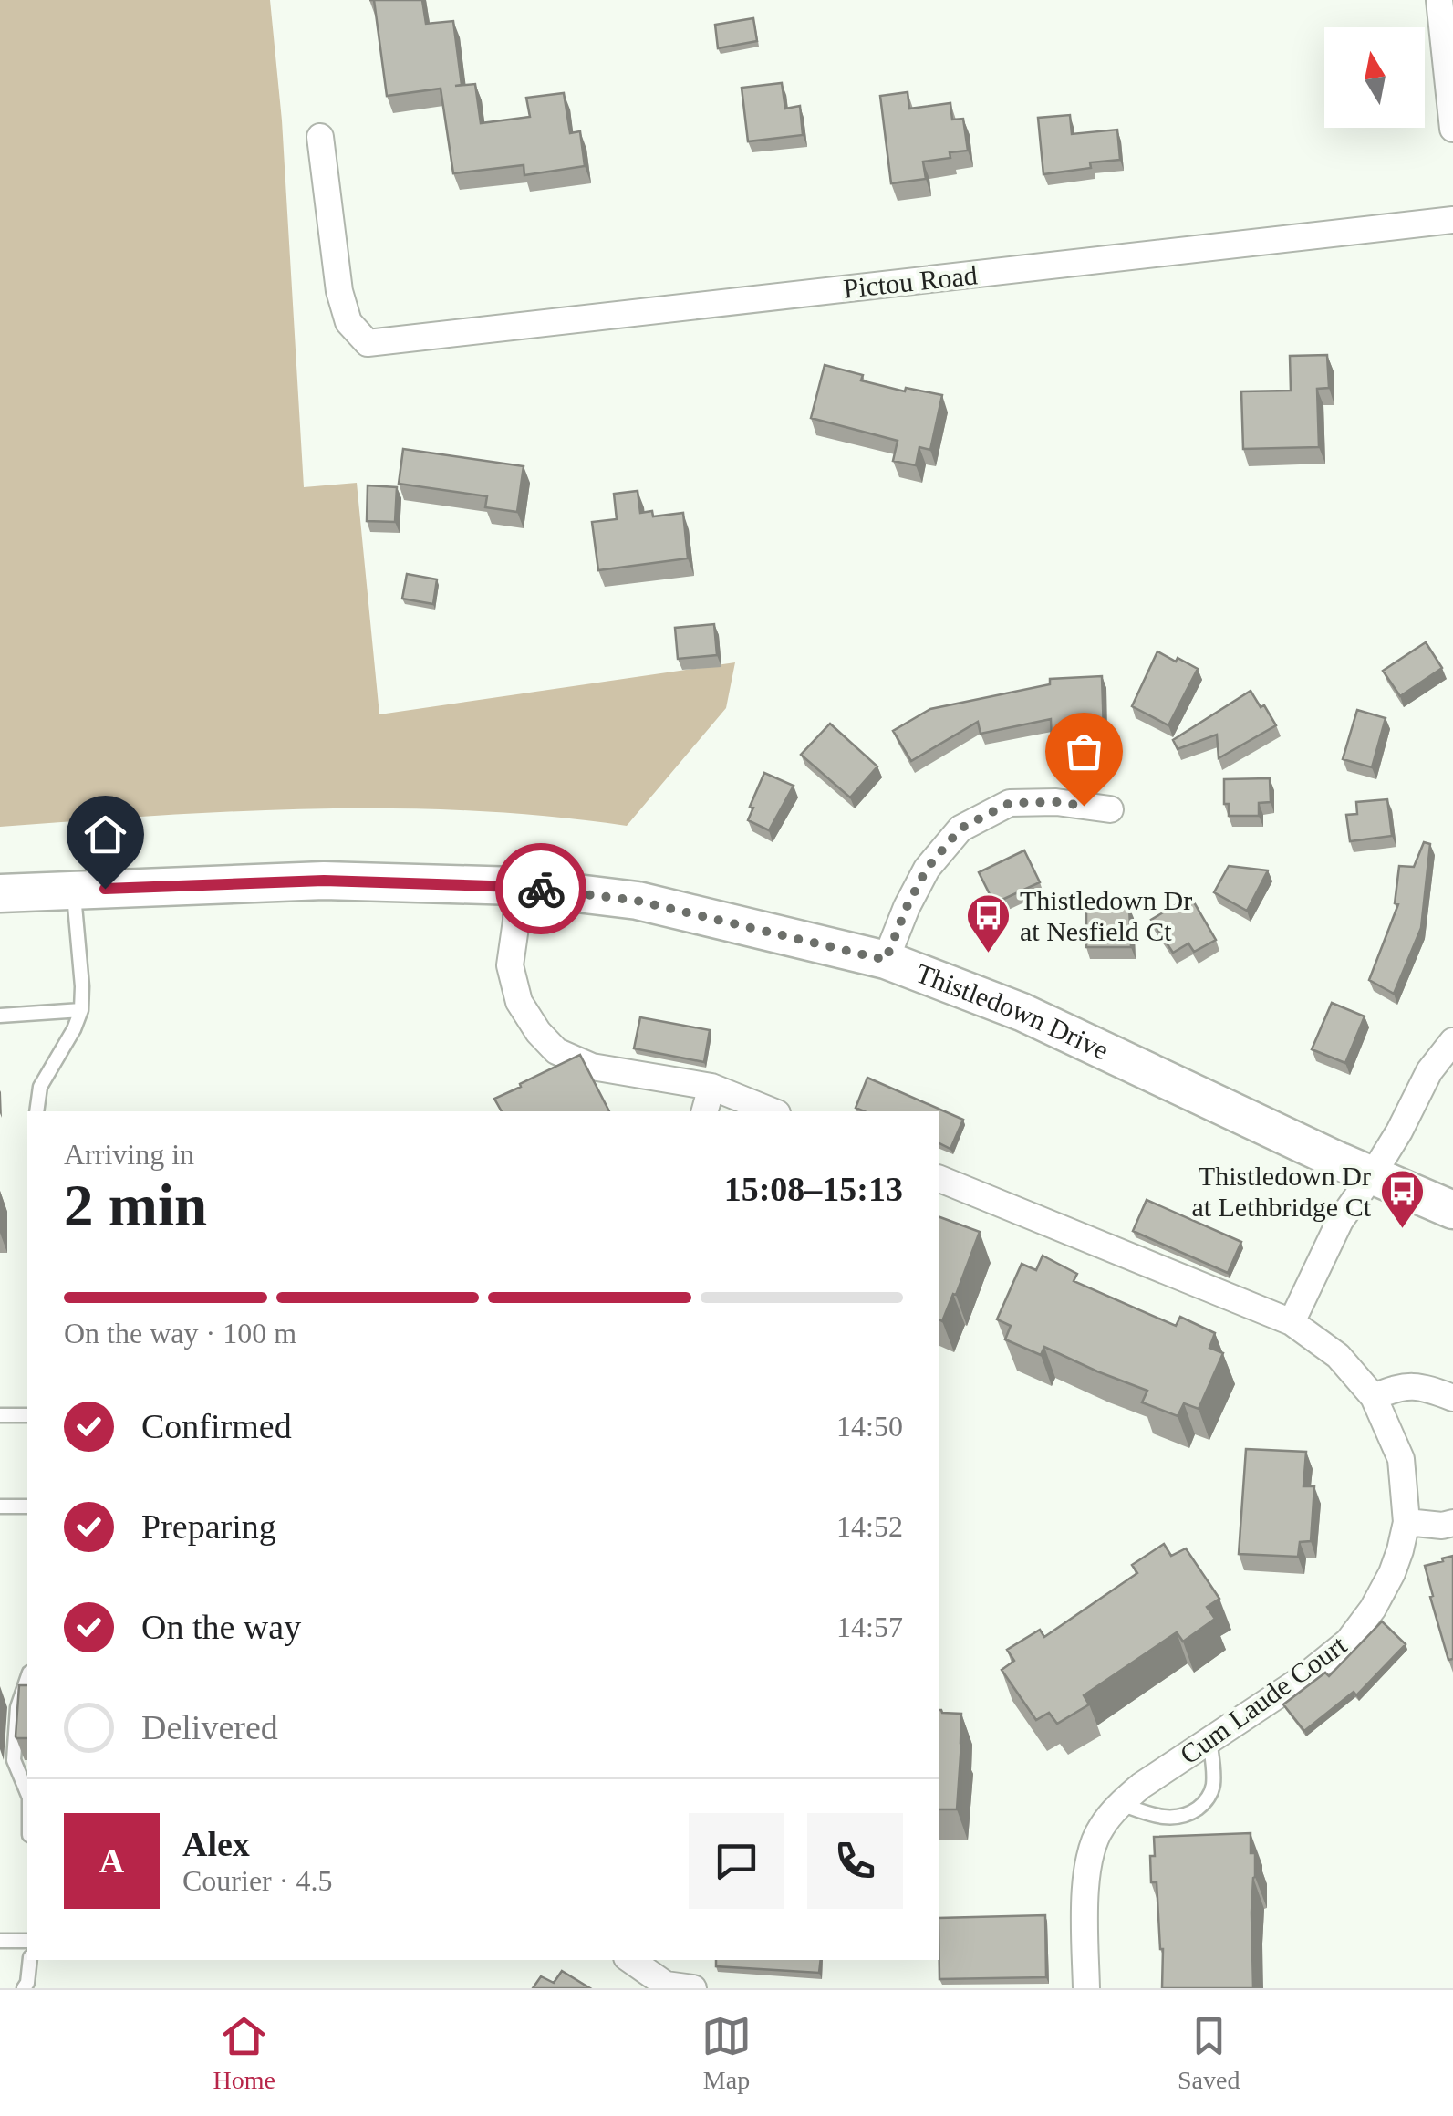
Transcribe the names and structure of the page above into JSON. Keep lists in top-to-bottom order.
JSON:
{
  "streets": {
    "main road": ["Thistledown Drive"],
    "street": ["Pictou Road", "Cum Laude Court"]
  },
  "places": {
    "bus stop": ["Thistledown Dr at Nesfield Ct", "Thistledown Dr at Lethbridge Ct"]
  },
  "north": "top",
  "page": {
    "heading": ["2 min", "Arriving in", "15:08–15:13"],
    "panel": ["Alex", "Courier · 4.5"],
    "bar": "On the way · 100 m",
    "list": [
      ["Confirmed", "14:50"],
      ["Preparing", "14:52"],
      ["On the way", "14:57"],
      "Delivered"
    ],
    "round": "A",
    "tabs": ["Home", "Map", "Saved"]
  }
}
